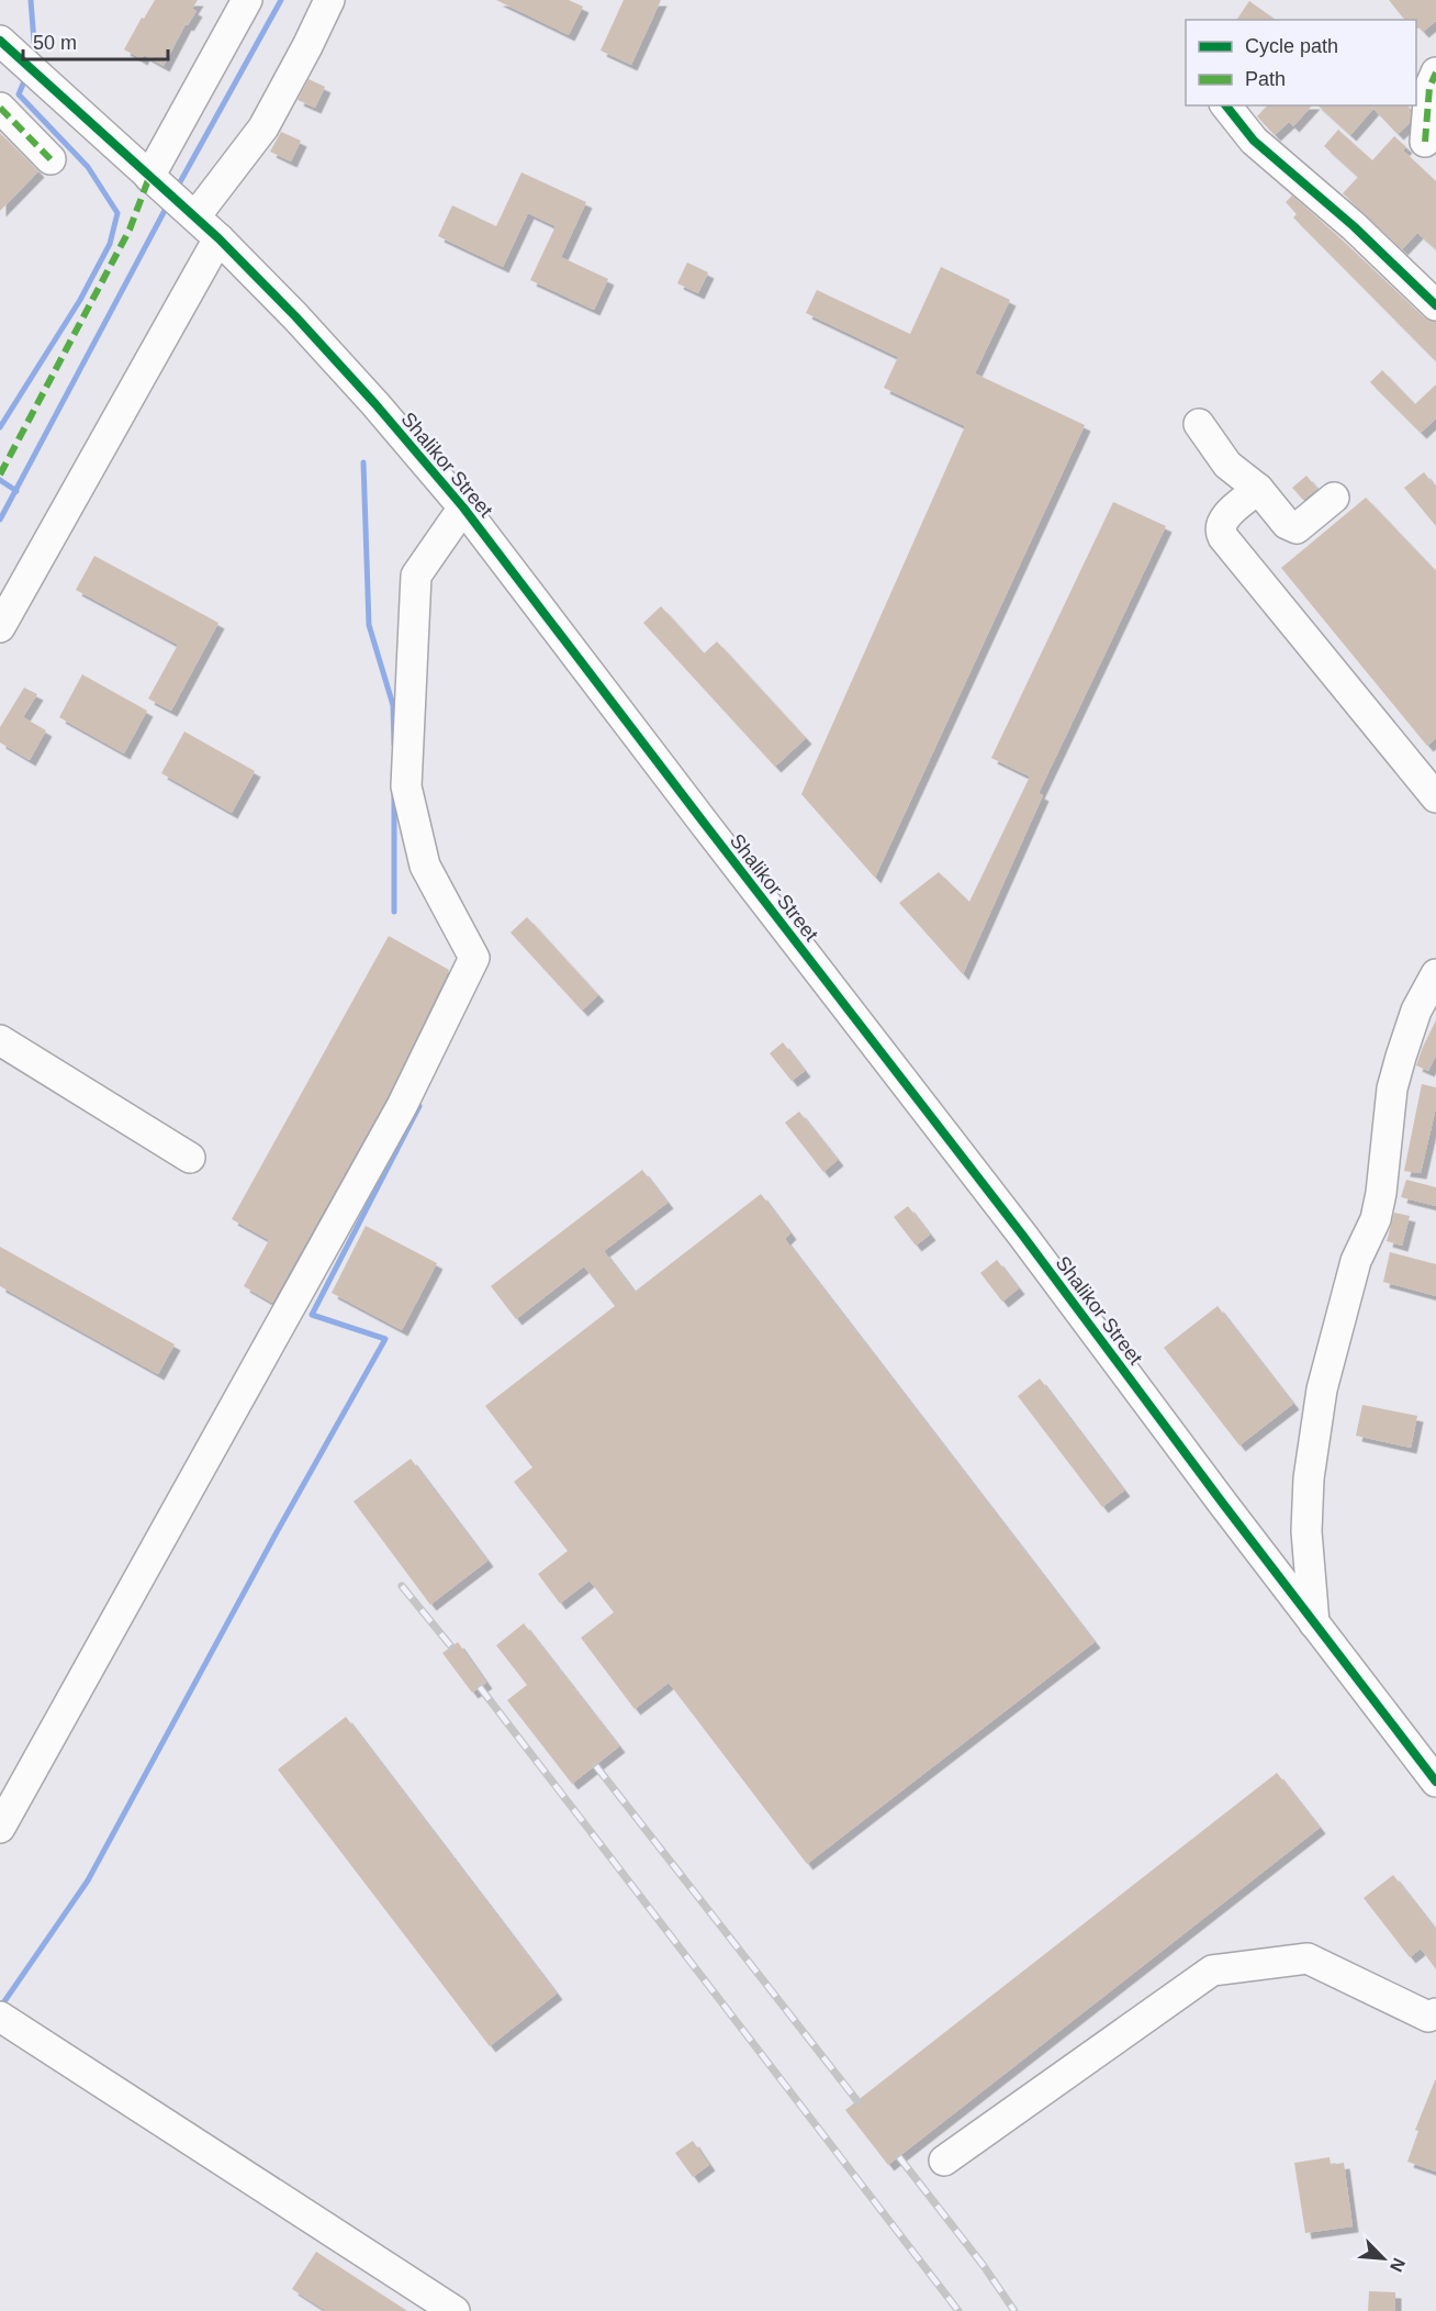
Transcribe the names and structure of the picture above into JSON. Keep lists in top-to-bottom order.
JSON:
{
  "streets": {
    "street": ["Shаlikor Street"]
  },
  "legend": ["Cycle path", "Path"],
  "scale_bar": "50 m",
  "north": "bottom right"
}
